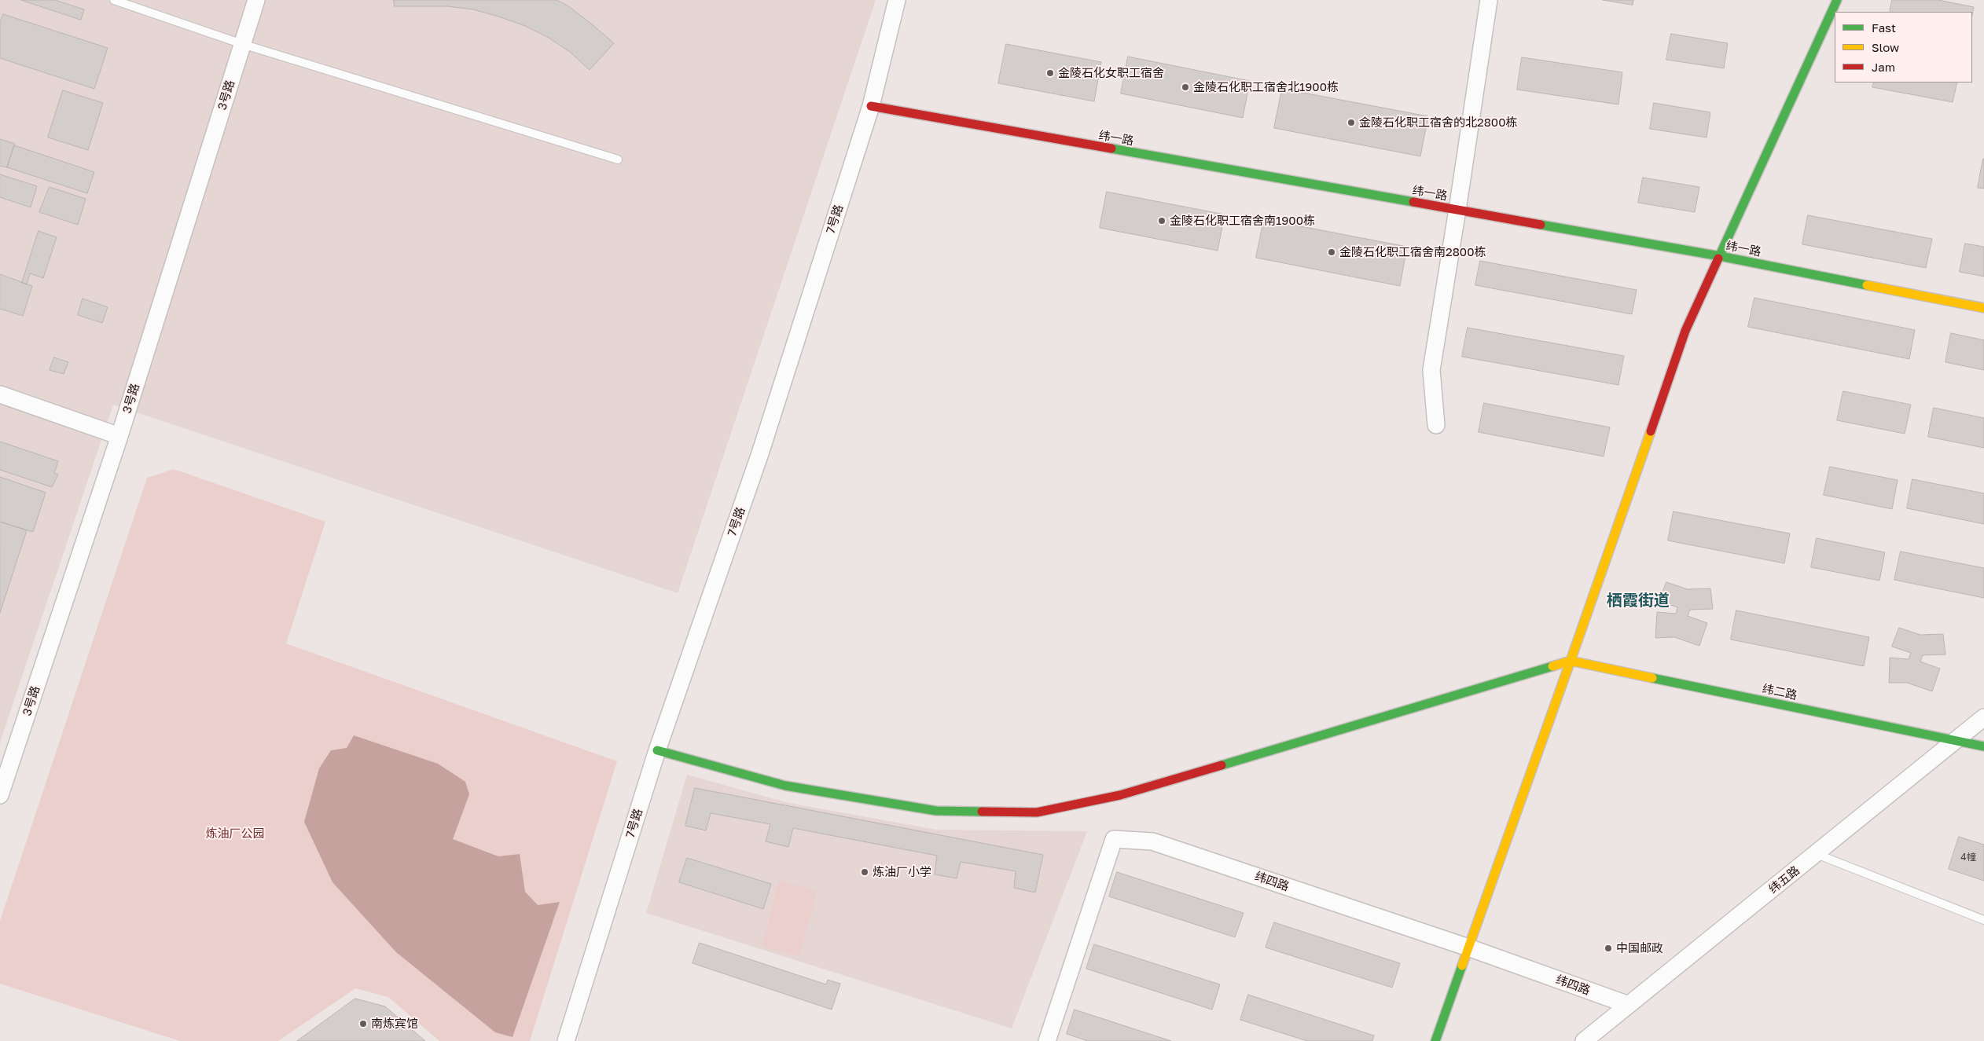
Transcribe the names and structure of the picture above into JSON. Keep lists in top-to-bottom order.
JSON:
{
  "streets": {
    "street": [
      "3号路",
      "纬一路",
      "7号路",
      "纬二路",
      "纬五路",
      "纬四路"
    ]
  },
  "crossings": [
    ["纬一路", "7号路"],
    ["纬二路", "纬五路"],
    ["纬五路", "纬四路"]
  ],
  "districts": ["栖霞街道"],
  "parks": ["炼油厂公园"],
  "places": [
    "金陵石化女职工宿舍",
    "金陵石化职工宿舍北1900栋",
    "金陵石化职工宿舍的北2800栋",
    "金陵石化职工宿舍南1900栋",
    "金陵石化职工宿舍南2800栋",
    "炼油厂小学",
    "中国邮政",
    "南炼宾馆"
  ],
  "house_numbers": ["4幢"],
  "legend": ["Fast", "Slow", "Jam"]
}
